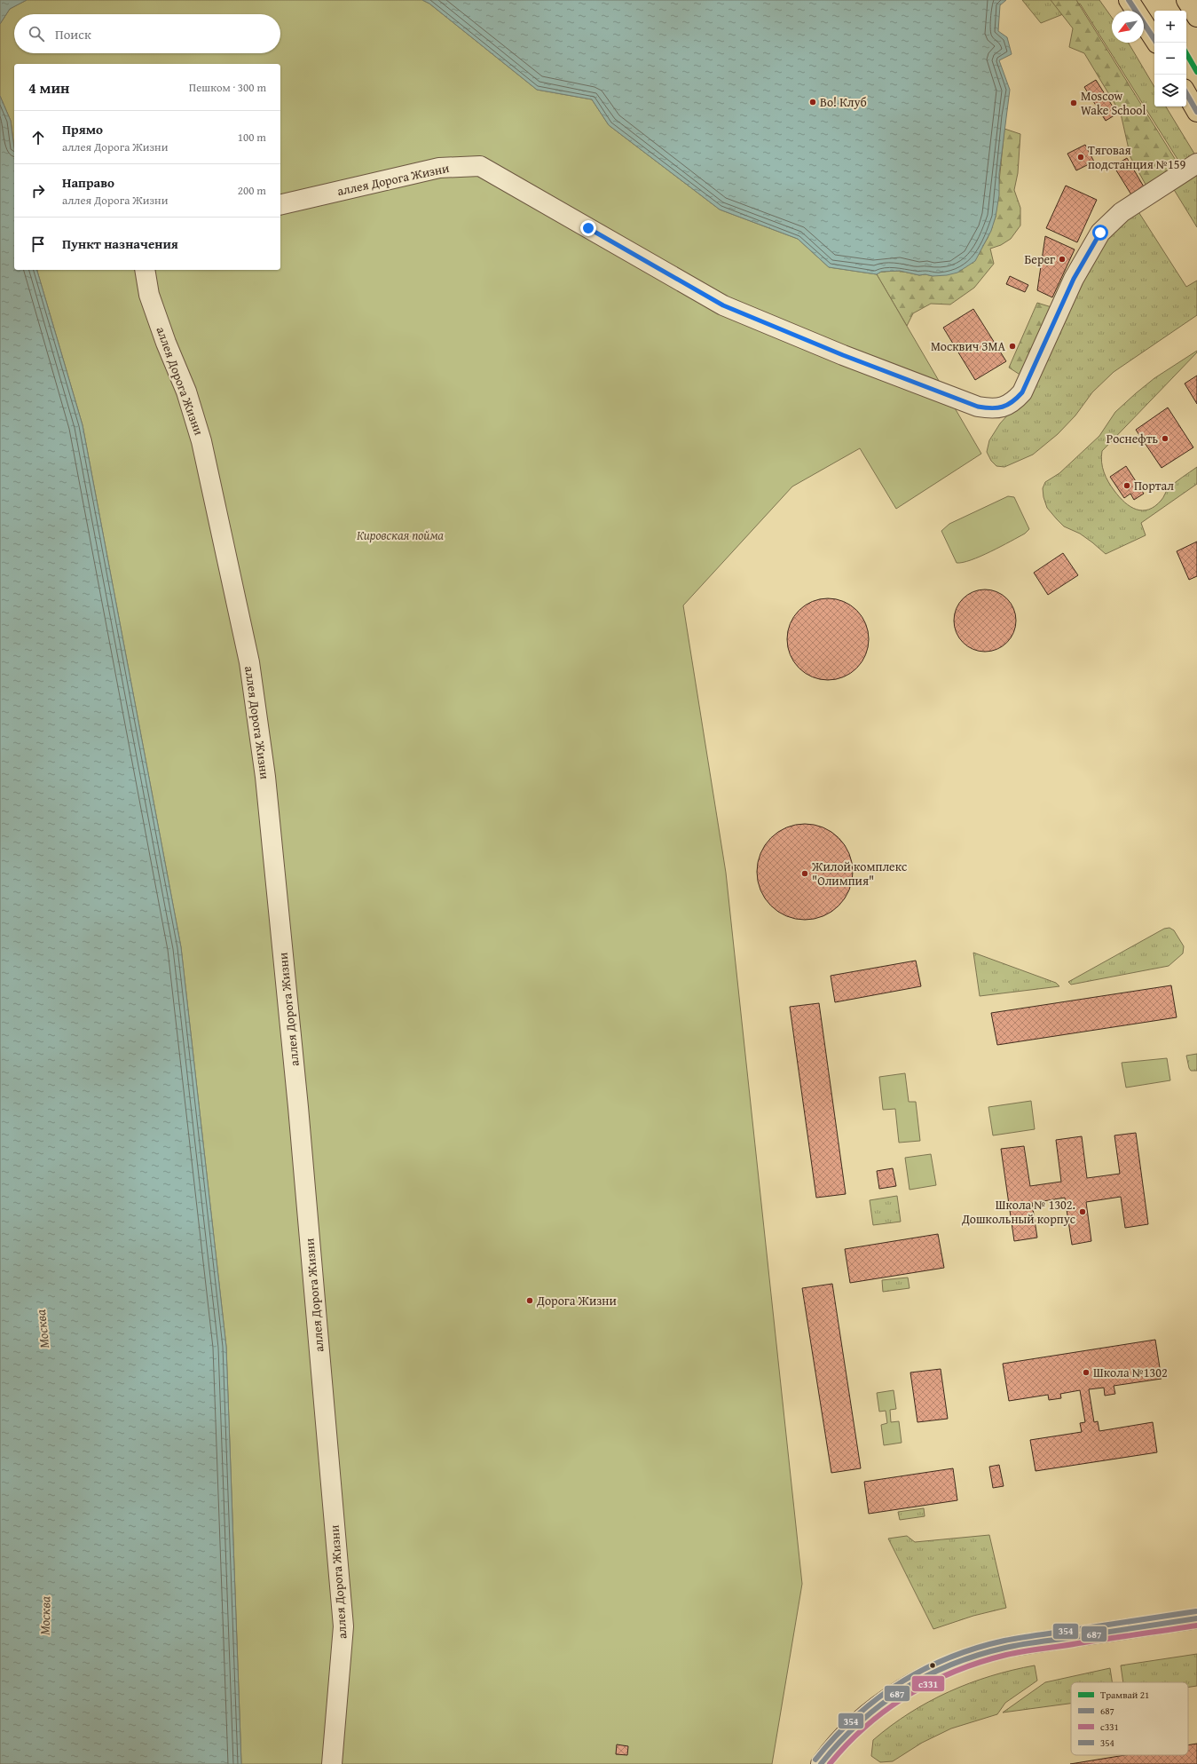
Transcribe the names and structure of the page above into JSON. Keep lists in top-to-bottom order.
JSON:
{
  "streets": {
    "street": ["аллея Дорога Жизни"]
  },
  "water": ["Москва"],
  "parks": ["Кировская пойма"],
  "places": [
    "Во! Клуб",
    "Moscow Wake School",
    "Тяговая подстанция №159",
    "Берег",
    "Москвич ЗМА",
    "Роснефть",
    "Портал",
    "Жилой комплекс \"Олимпия\"",
    "Школа № 1302. Дошкольный корпус",
    "Дорога Жизни",
    "Школа №1302"
  ],
  "lines": [
    "transit line 687",
    "tram line 21",
    "transit line 354",
    "transit line с331"
  ],
  "legend": [
    "Трамвай 21",
    "687",
    "с331",
    "354"
  ],
  "north": "bottom left",
  "page": {
    "map_buttons": ["+", "−"],
    "search": "Поиск",
    "heading": ["4 мин", "Пешком · 300 m"],
    "list": [
      ["Прямо", "аллея Дорога Жизни", "100 m"],
      ["Направо", "аллея Дорога Жизни", "200 m"],
      "Пункт назначения"
    ]
  }
}
